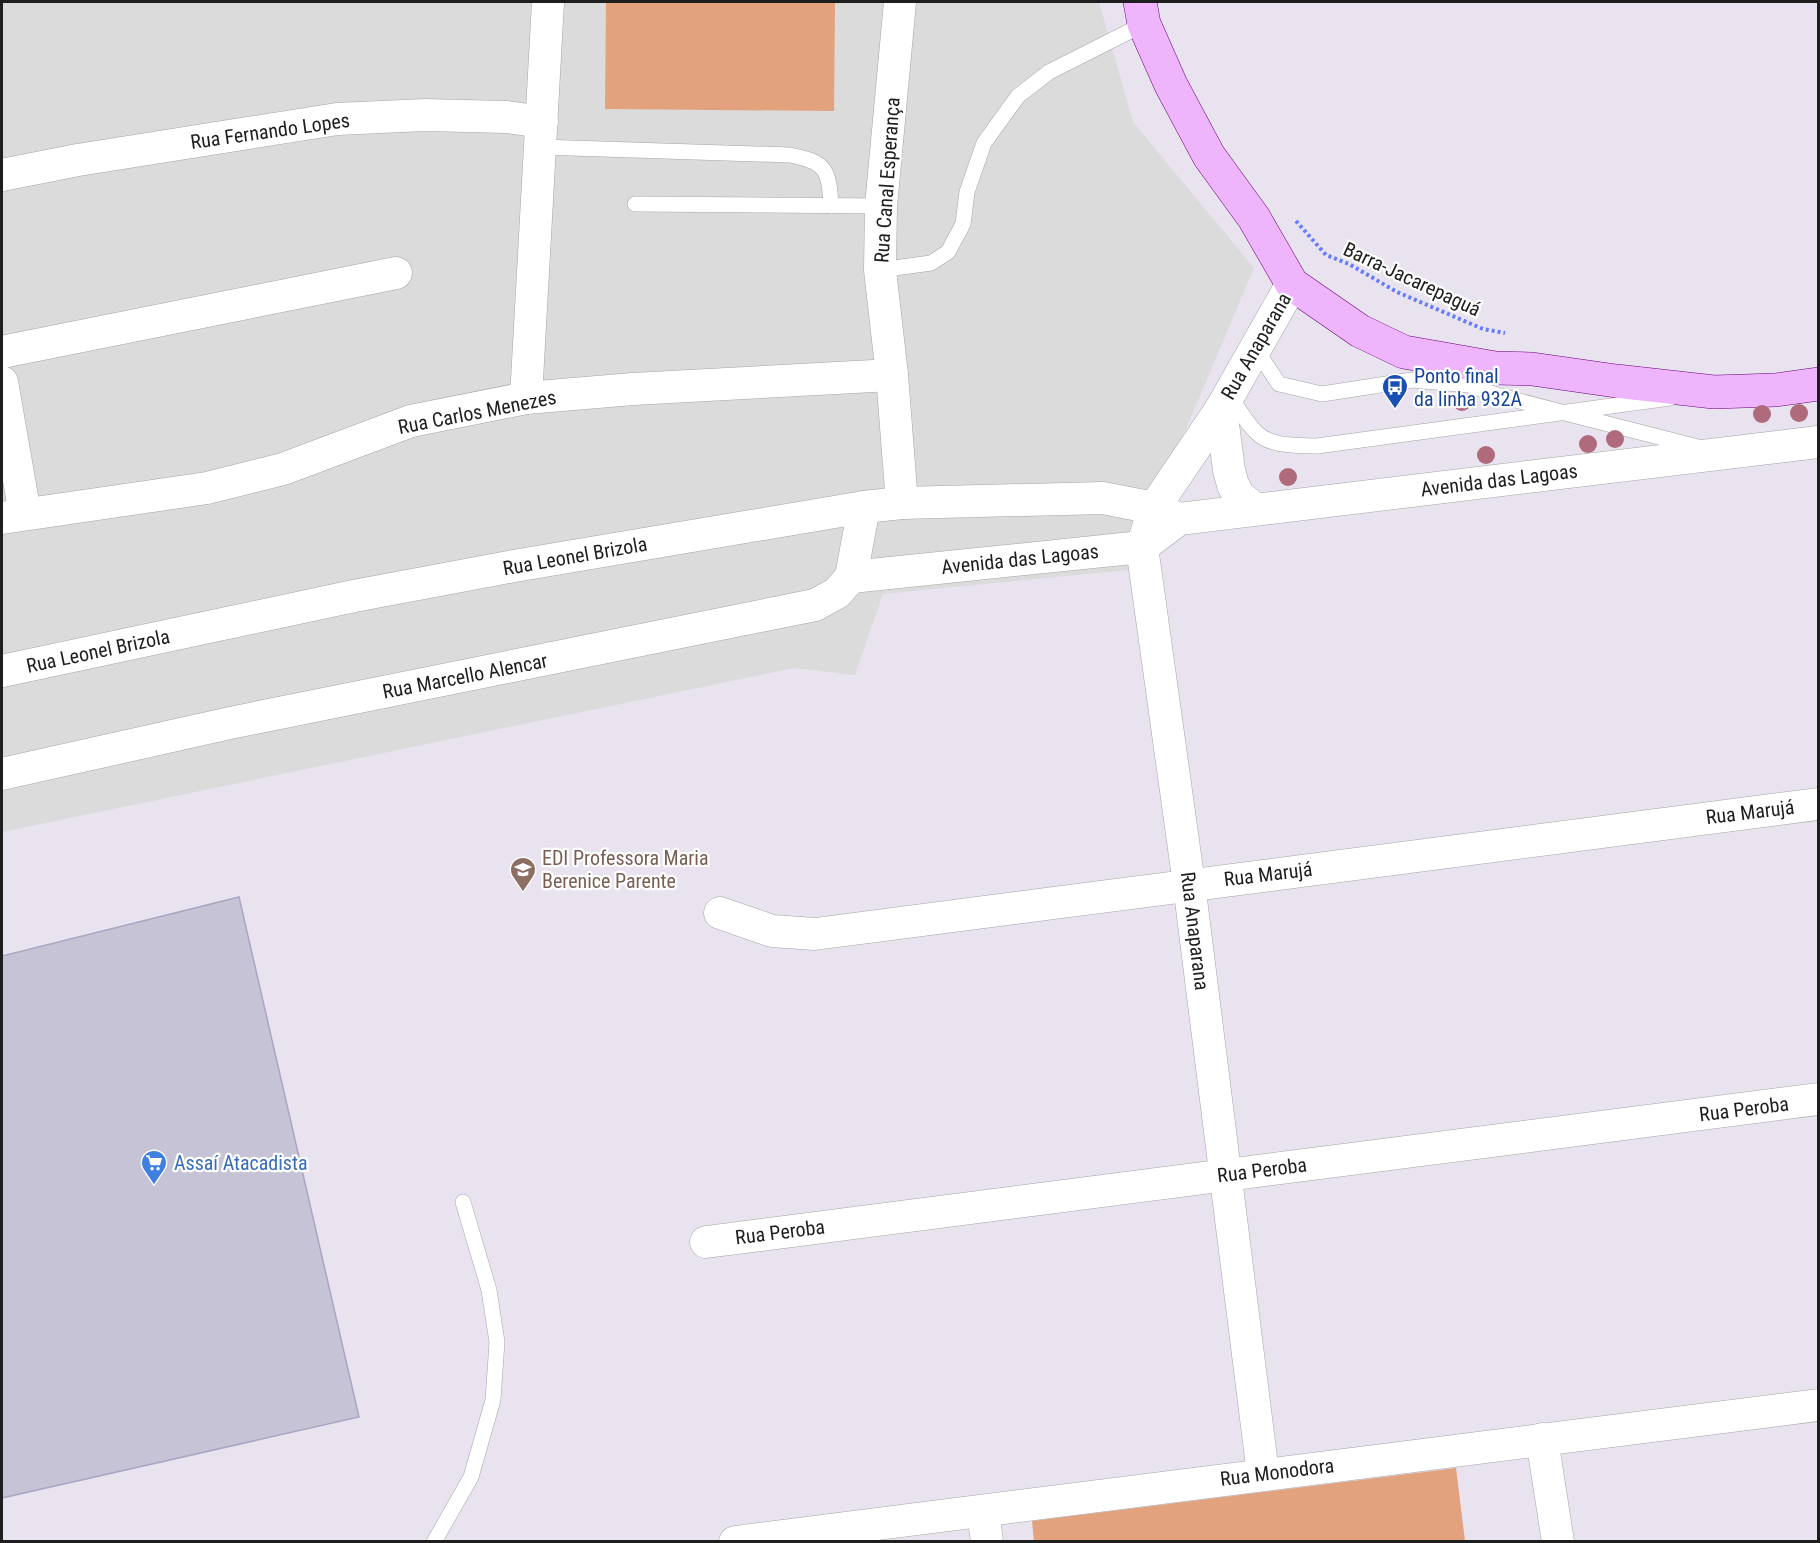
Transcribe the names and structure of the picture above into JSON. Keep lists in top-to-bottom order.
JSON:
{
  "streets": {
    "street": [
      "Rua Fernando Lopes",
      "Rua Canal Esperança",
      "Rua Anaparana",
      "Rua Carlos Menezes",
      "Avenida das Lagoas",
      "Rua Leonel Brizola",
      "Rua Marcello Alencar",
      "Rua Marujá",
      "Rua Peroba",
      "Rua Monodora"
    ],
    "path": ["Barra-Jacarepaguá"]
  },
  "crossings": [
    ["Rua Canal Esperança", "Rua Carlos Menezes"],
    ["Rua Canal Esperança", "Rua Leonel Brizola"],
    ["Rua Anaparana", "Avenida das Lagoas"],
    ["Rua Anaparana", "Rua Leonel Brizola"],
    ["Rua Anaparana", "Rua Marujá"],
    ["Rua Anaparana", "Rua Peroba"],
    ["Rua Anaparana", "Rua Monodora"],
    ["Avenida das Lagoas", "Rua Leonel Brizola"],
    ["Avenida das Lagoas", "Rua Marcello Alencar"]
  ],
  "places": {
    "bus stop": ["Ponto final da linha 932A"],
    "school or university": ["EDI Professora Maria Berenice Parente"],
    "supermarket": ["Assaí Atacadista"]
  }
}
